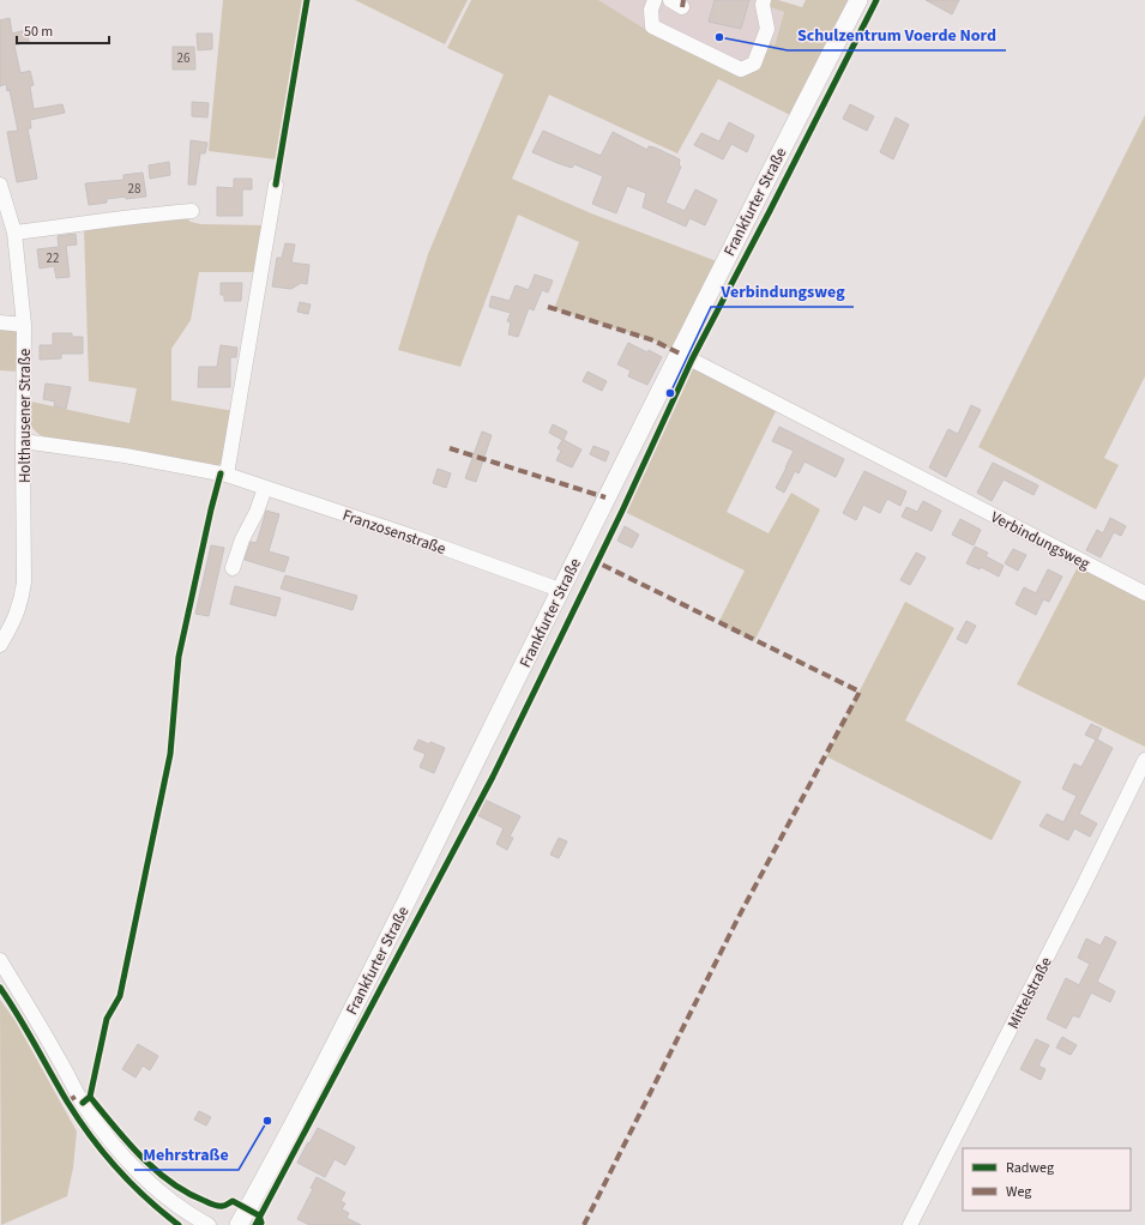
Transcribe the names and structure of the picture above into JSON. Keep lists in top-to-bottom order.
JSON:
{
  "streets": {
    "main road": ["Frankfurter Straße"],
    "street": [
      "Holthausener Straße",
      "Franzosenstraße",
      "Verbindungsweg",
      "Mittelstraße"
    ]
  },
  "crossings": [
    ["Frankfurter Straße", "Franzosenstraße"],
    ["Frankfurter Straße", "Verbindungsweg"],
    ["Holthausener Straße", "Franzosenstraße"]
  ],
  "places": ["Schulzentrum Voerde Nord", "Verbindungsweg", "Mehrstraße"],
  "house_numbers": ["26", "28", "22"],
  "legend": ["Radweg", "Weg"],
  "scale_bar": "50 m"
}
